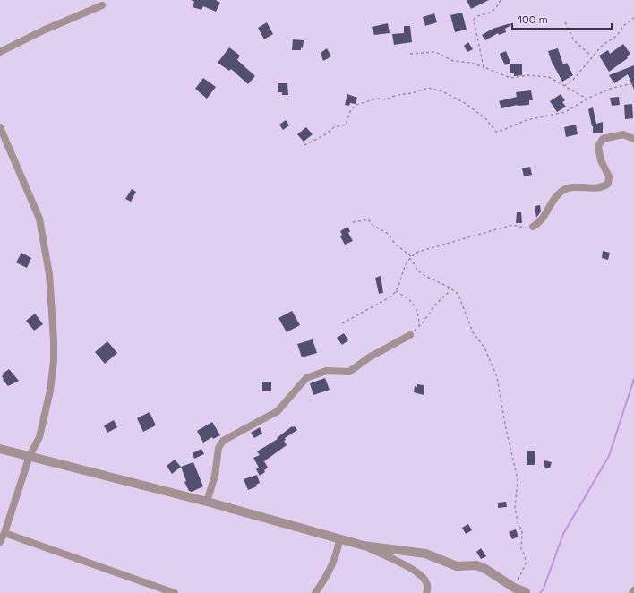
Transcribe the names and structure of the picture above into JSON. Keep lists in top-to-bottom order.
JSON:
{
  "scale_bar": "100 m"
}
